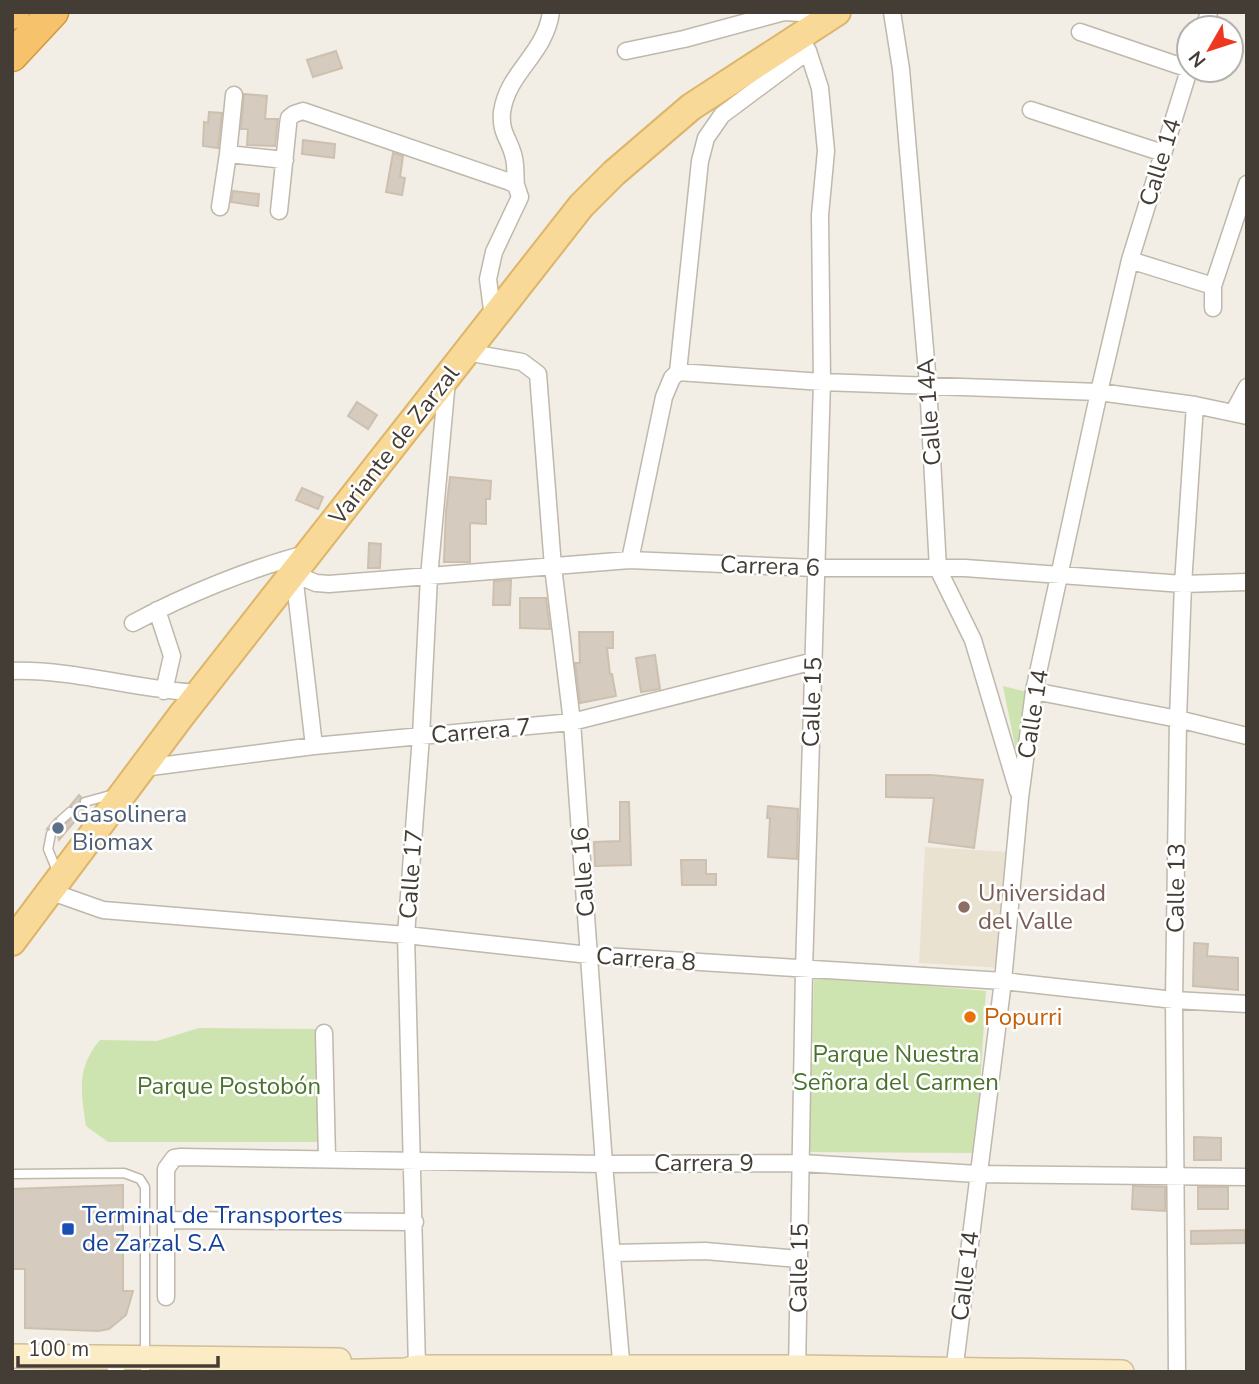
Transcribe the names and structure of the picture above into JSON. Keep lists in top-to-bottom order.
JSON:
{
  "streets": {
    "main road": ["Variante de Zarzal"],
    "street": [
      "Calle 14",
      "Calle 14A",
      "Carrera 6",
      "Calle 15",
      "Carrera 7",
      "Calle 16",
      "Calle 17",
      "Calle 13",
      "Carrera 8",
      "Carrera 9"
    ]
  },
  "crossings": [
    ["Calle 14", "Calle 14A"],
    ["Calle 14", "Carrera 6"],
    ["Calle 14", "Carrera 8"],
    ["Calle 14", "Carrera 9"],
    ["Calle 14A", "Carrera 6"],
    ["Variante de Zarzal", "Carrera 6"],
    ["Variante de Zarzal", "Calle 15"],
    ["Variante de Zarzal", "Carrera 7"],
    ["Variante de Zarzal", "Calle 16"],
    ["Variante de Zarzal", "Calle 17"],
    ["Variante de Zarzal", "Carrera 8"],
    ["Carrera 6", "Calle 15"],
    ["Carrera 6", "Calle 16"],
    ["Carrera 6", "Calle 17"],
    ["Carrera 6", "Calle 13"],
    ["Calle 15", "Carrera 7"],
    ["Calle 15", "Carrera 8"],
    ["Calle 15", "Carrera 9"],
    ["Carrera 7", "Calle 16"],
    ["Carrera 7", "Calle 17"],
    ["Calle 16", "Carrera 8"],
    ["Calle 16", "Carrera 9"],
    ["Calle 17", "Carrera 8"],
    ["Calle 17", "Carrera 9"],
    ["Calle 13", "Carrera 8"],
    ["Calle 13", "Carrera 9"]
  ],
  "parks": ["Parque Nuestra Señora del Carmen", "Parque Postobón"],
  "places": {
    "other": ["Gasolinera Biomax", "Universidad del Valle", "Popurri"],
    "transit": ["Terminal de Transportes de Zarzal S.A"]
  },
  "scale_bar": "100 m",
  "north": "bottom left"
}
